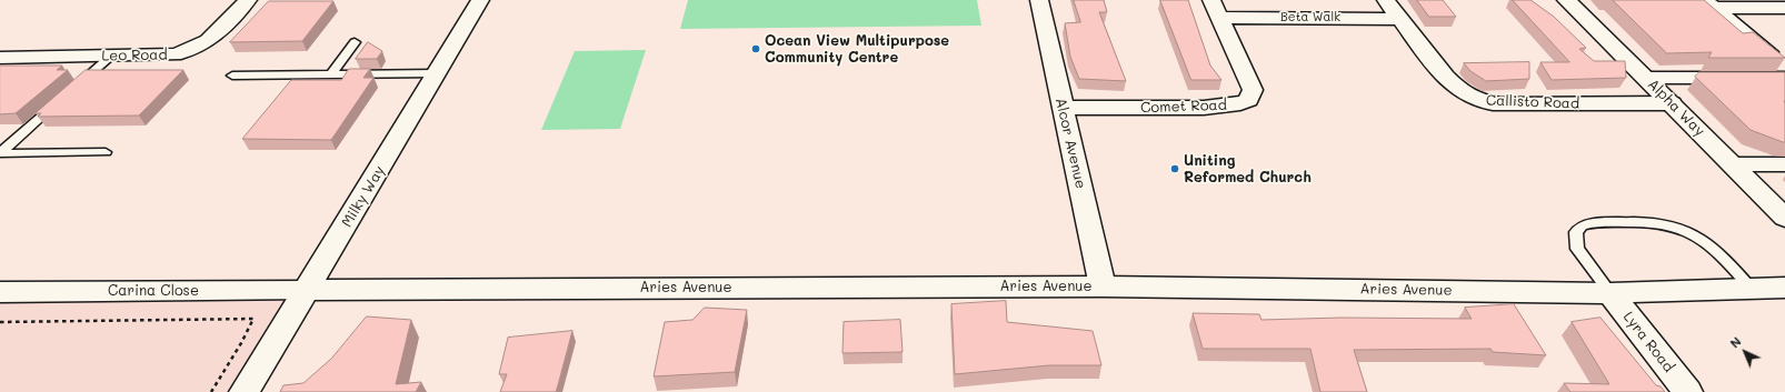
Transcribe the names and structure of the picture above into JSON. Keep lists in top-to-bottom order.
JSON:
{
  "streets": {
    "street": [
      "Beta Walk",
      "Leo Road",
      "Callisto Road",
      "Comet Road",
      "Alpha Way",
      "Alcor Avenue",
      "Milky Way",
      "Aries Avenue",
      "Carina Close",
      "Lyra Road"
    ]
  },
  "crossings": [
    ["Beta Walk", "Callisto Road"],
    ["Beta Walk", "Comet Road"],
    ["Callisto Road", "Alpha Way"],
    ["Comet Road", "Alcor Avenue"],
    ["Alcor Avenue", "Aries Avenue"],
    ["Milky Way", "Aries Avenue"],
    ["Milky Way", "Carina Close"],
    ["Aries Avenue", "Carina Close"],
    ["Aries Avenue", "Lyra Road"]
  ],
  "places": ["Ocean View Multipurpose Community Centre", "Uniting Reformed Church"],
  "north": "top left"
}
